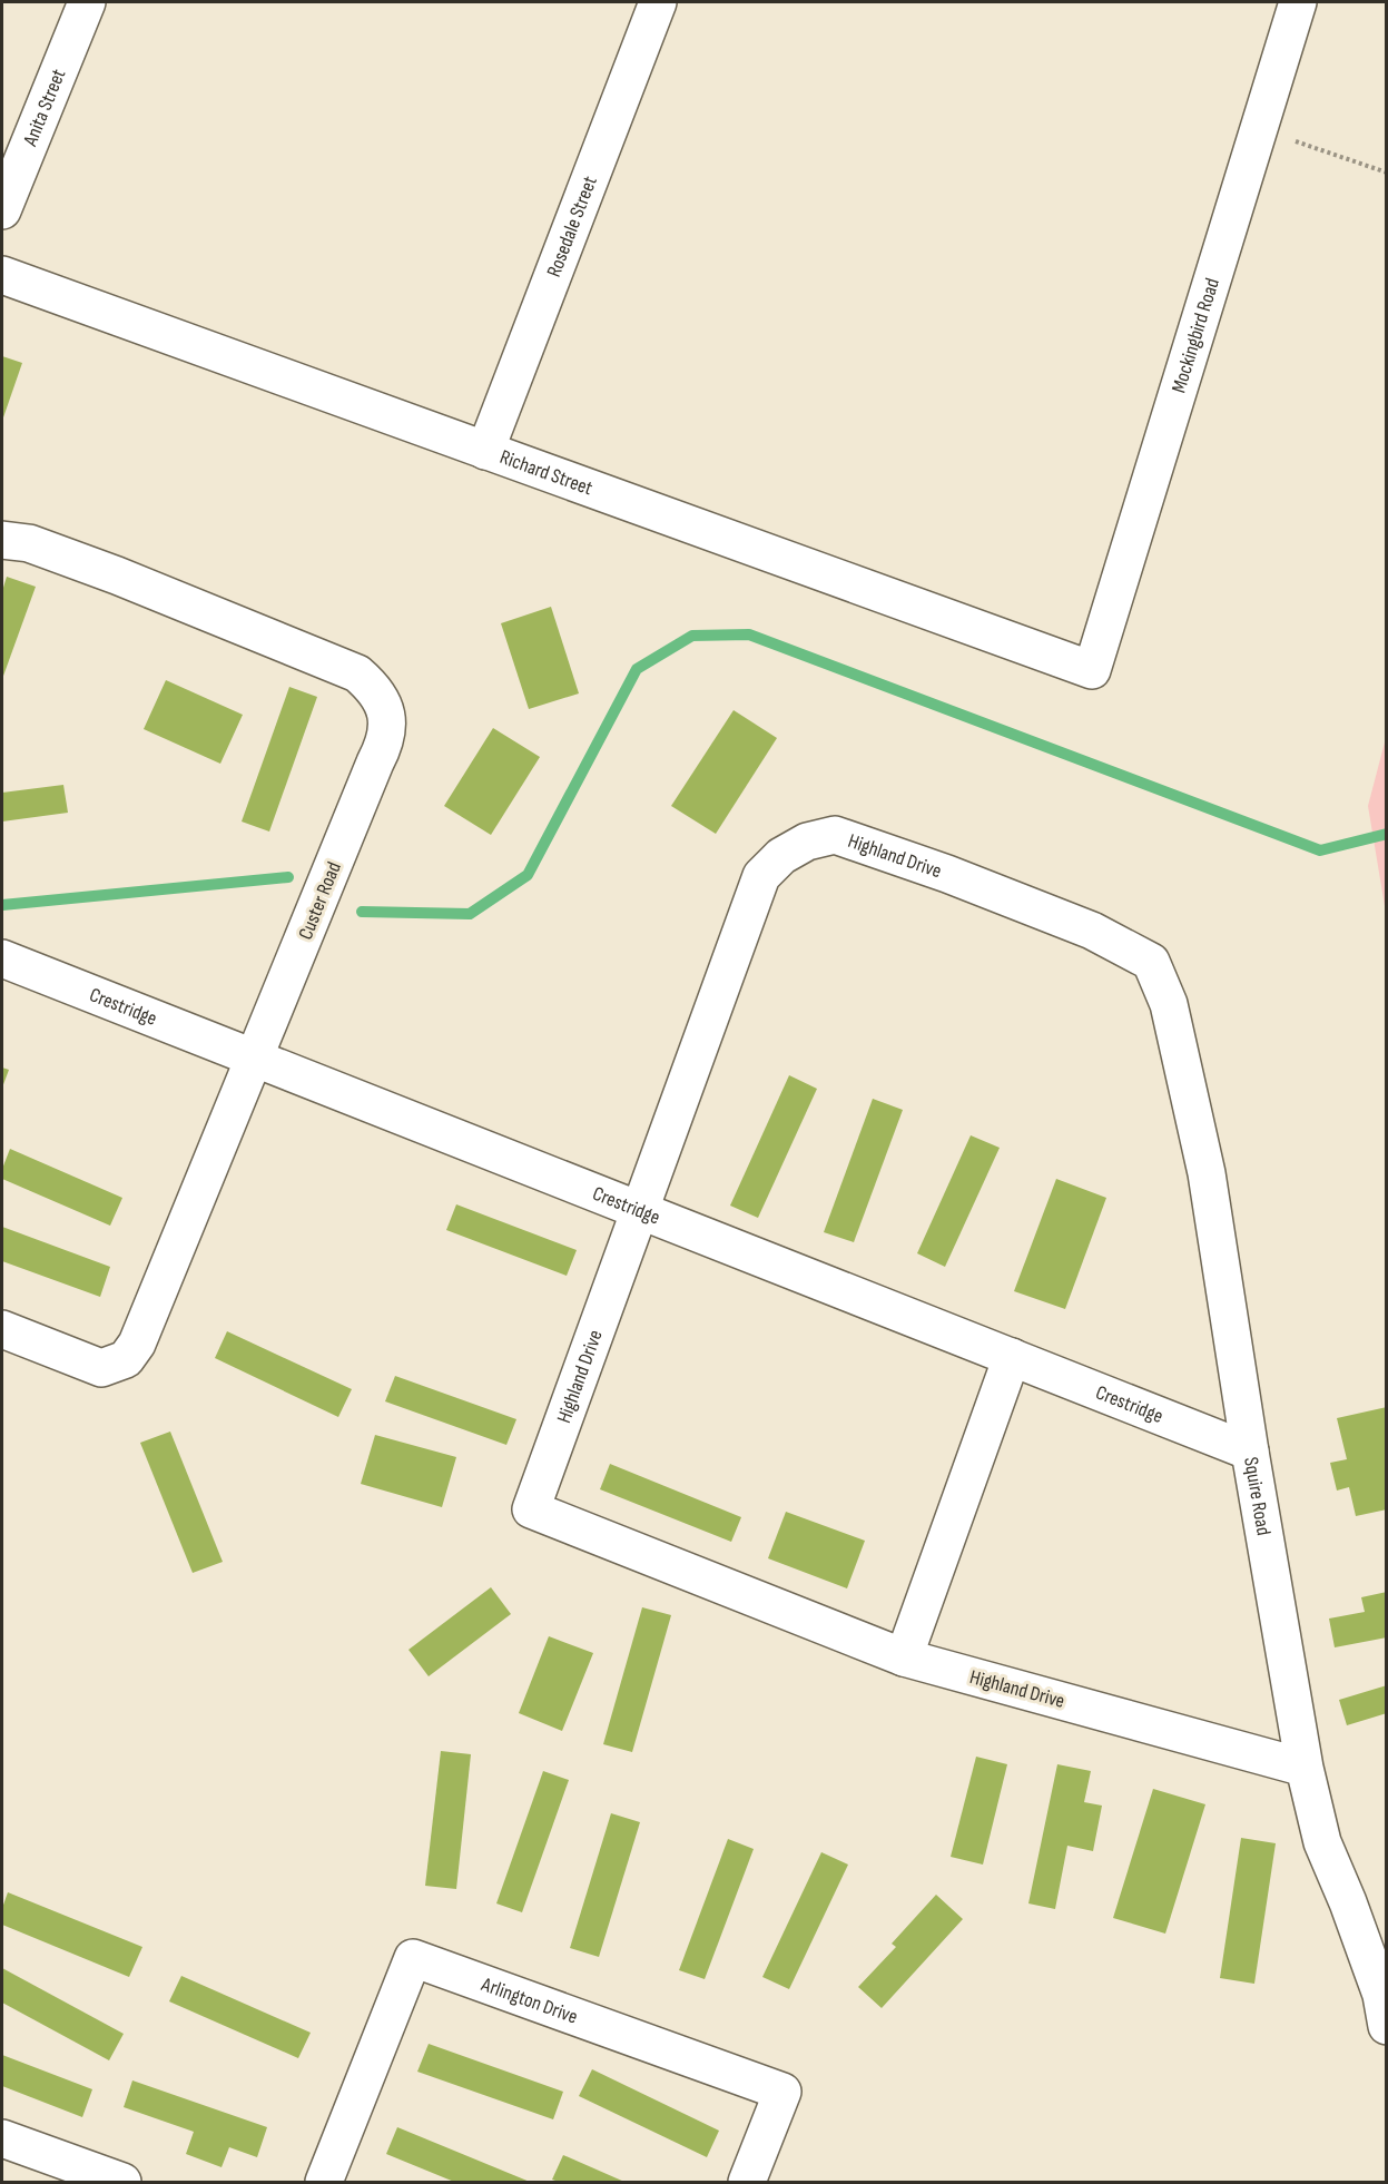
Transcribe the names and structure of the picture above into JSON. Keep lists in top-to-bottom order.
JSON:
{
  "streets": {
    "street": [
      "Anita Street",
      "Rosedale Street",
      "Mockingbird Road",
      "Richard Street",
      "Highland Drive",
      "Custer Road",
      "Crestridge",
      "Squire Road",
      "Arlington Drive"
    ]
  },
  "crossings": [
    ["Rosedale Street", "Richard Street"],
    ["Mockingbird Road", "Richard Street"],
    ["Highland Drive", "Crestridge"],
    ["Highland Drive", "Squire Road"],
    ["Custer Road", "Crestridge"],
    ["Crestridge", "Squire Road"]
  ]
}
